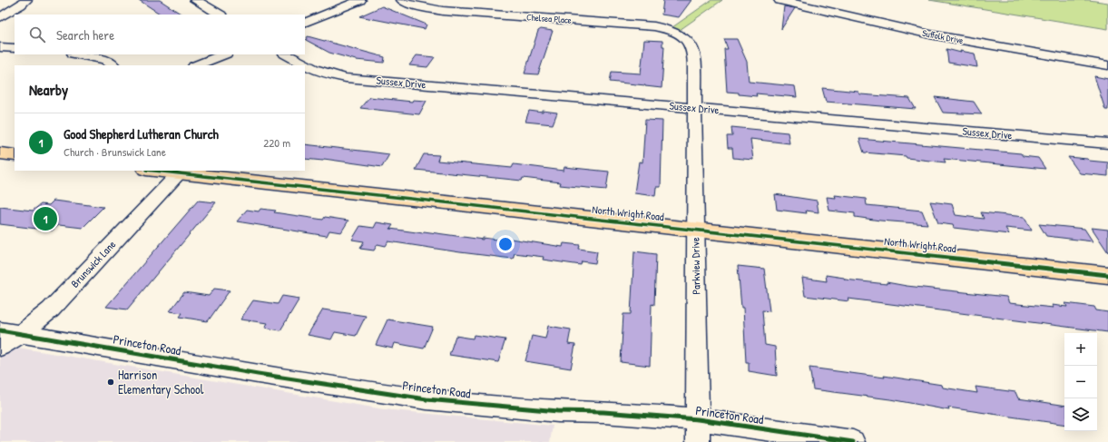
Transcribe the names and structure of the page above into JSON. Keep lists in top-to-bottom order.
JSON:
{
  "streets": {
    "main road": ["North Wright Road"],
    "street": [
      "Chelsea Place",
      "Suffolk Drive",
      "Sussex Drive",
      "Brunswick Lane",
      "Parkview Drive",
      "Princeton Road"
    ]
  },
  "crossings": [
    ["Chelsea Place", "Parkview Drive"],
    ["Sussex Drive", "Parkview Drive"],
    ["North Wright Road", "Brunswick Lane"],
    ["North Wright Road", "Parkview Drive"],
    ["Brunswick Lane", "Princeton Road"],
    ["Parkview Drive", "Princeton Road"]
  ],
  "places": ["Harrison Elementary School"],
  "page": {
    "search": "Search here",
    "heading": "Nearby",
    "list": [
      {
        "mark": "1",
        "name": "Good Shepherd Lutheran Church",
        "note": "Church · Brunswick Lane",
        "value": "220 m"
      }
    ],
    "pins": "1",
    "map_buttons": ["+", "−"]
  }
}
